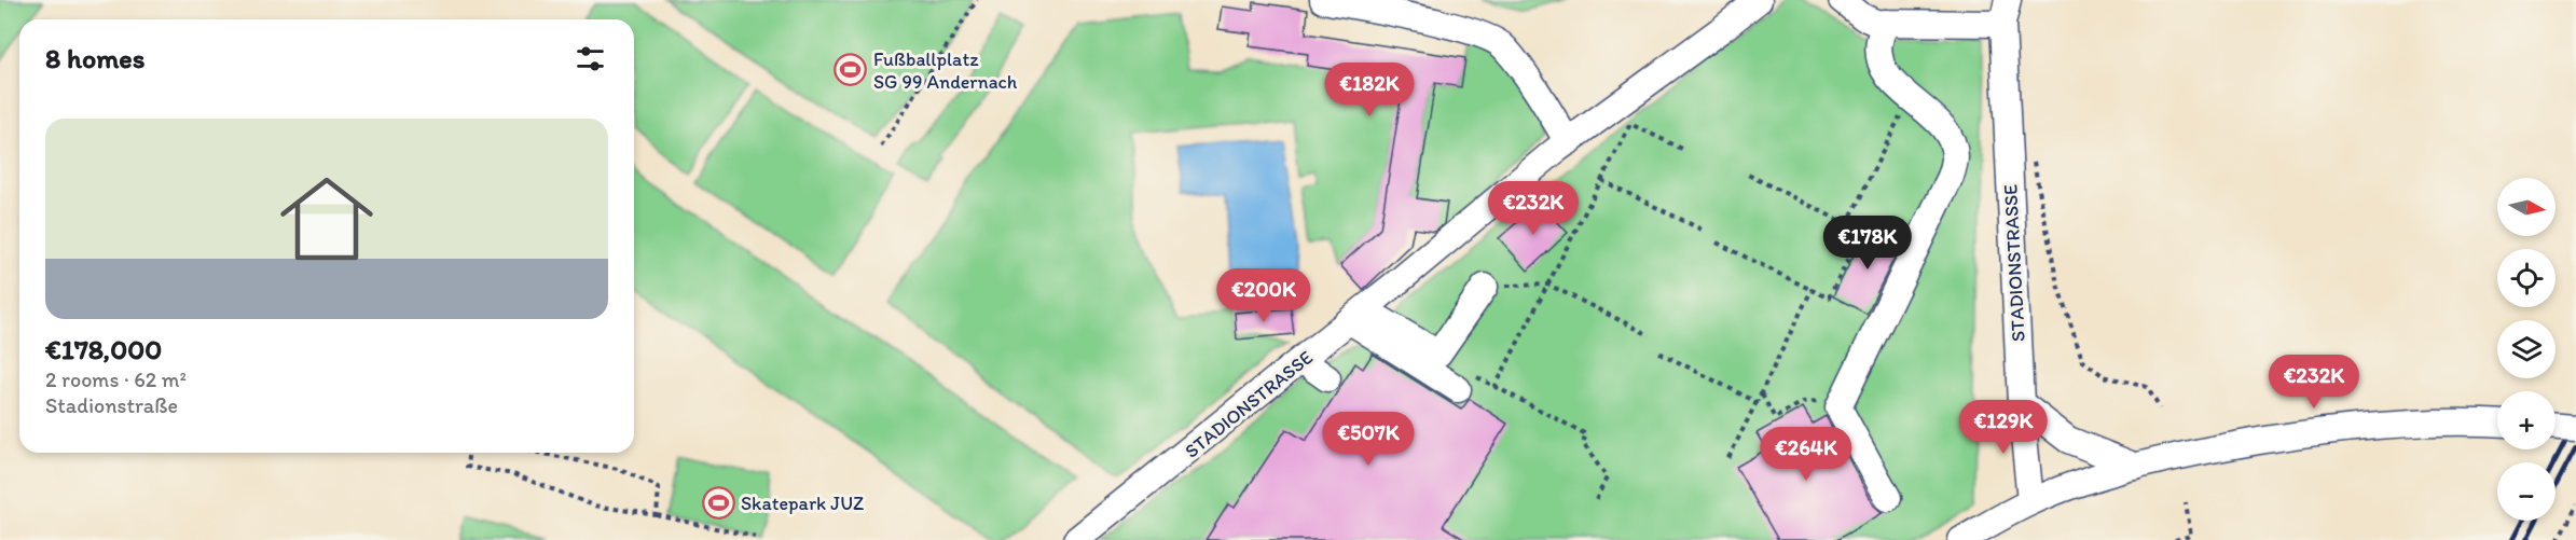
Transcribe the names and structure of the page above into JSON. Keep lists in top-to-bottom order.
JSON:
{
  "streets": {
    "street": ["STADIONSTRASSE"]
  },
  "places": {
    "sports": ["Fußballplatz SG 99 Andernach", "Skatepark JUZ"]
  },
  "north": "right",
  "page": {
    "heading": "8 homes",
    "price": [
      "€182K",
      "€232K",
      "€178K",
      "€200K",
      "€232K",
      "€129K",
      "€507K",
      "€264K"
    ],
    "list": [
      {
        "name": "€178,000",
        "note": "2 rooms · 62 m² · Stadionstraße"
      }
    ],
    "map_buttons": ["+", "−"]
  }
}
